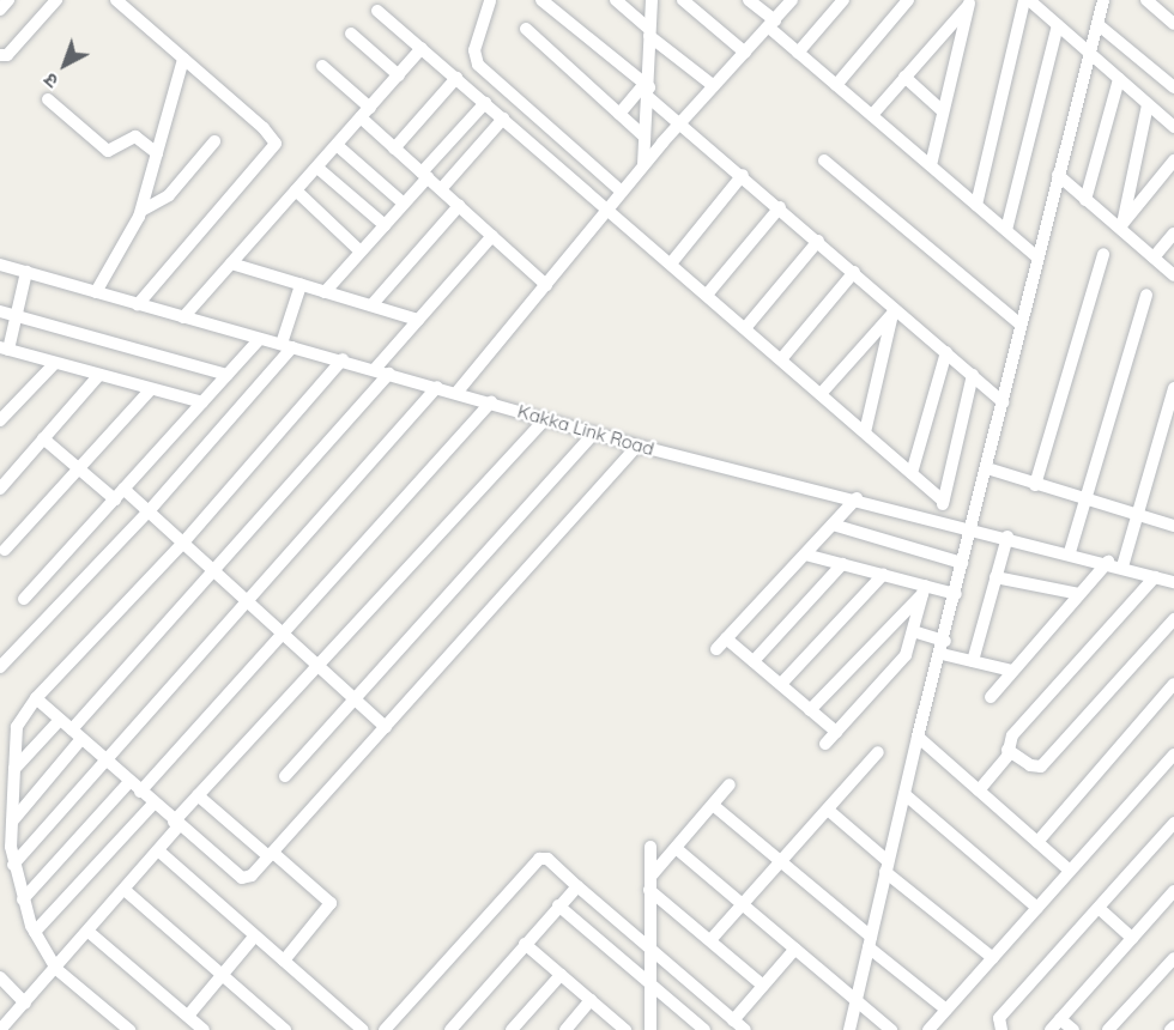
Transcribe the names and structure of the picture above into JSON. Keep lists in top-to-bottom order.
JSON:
{
  "streets": {
    "street": ["Kakka Link Road"]
  },
  "north": "bottom left"
}
